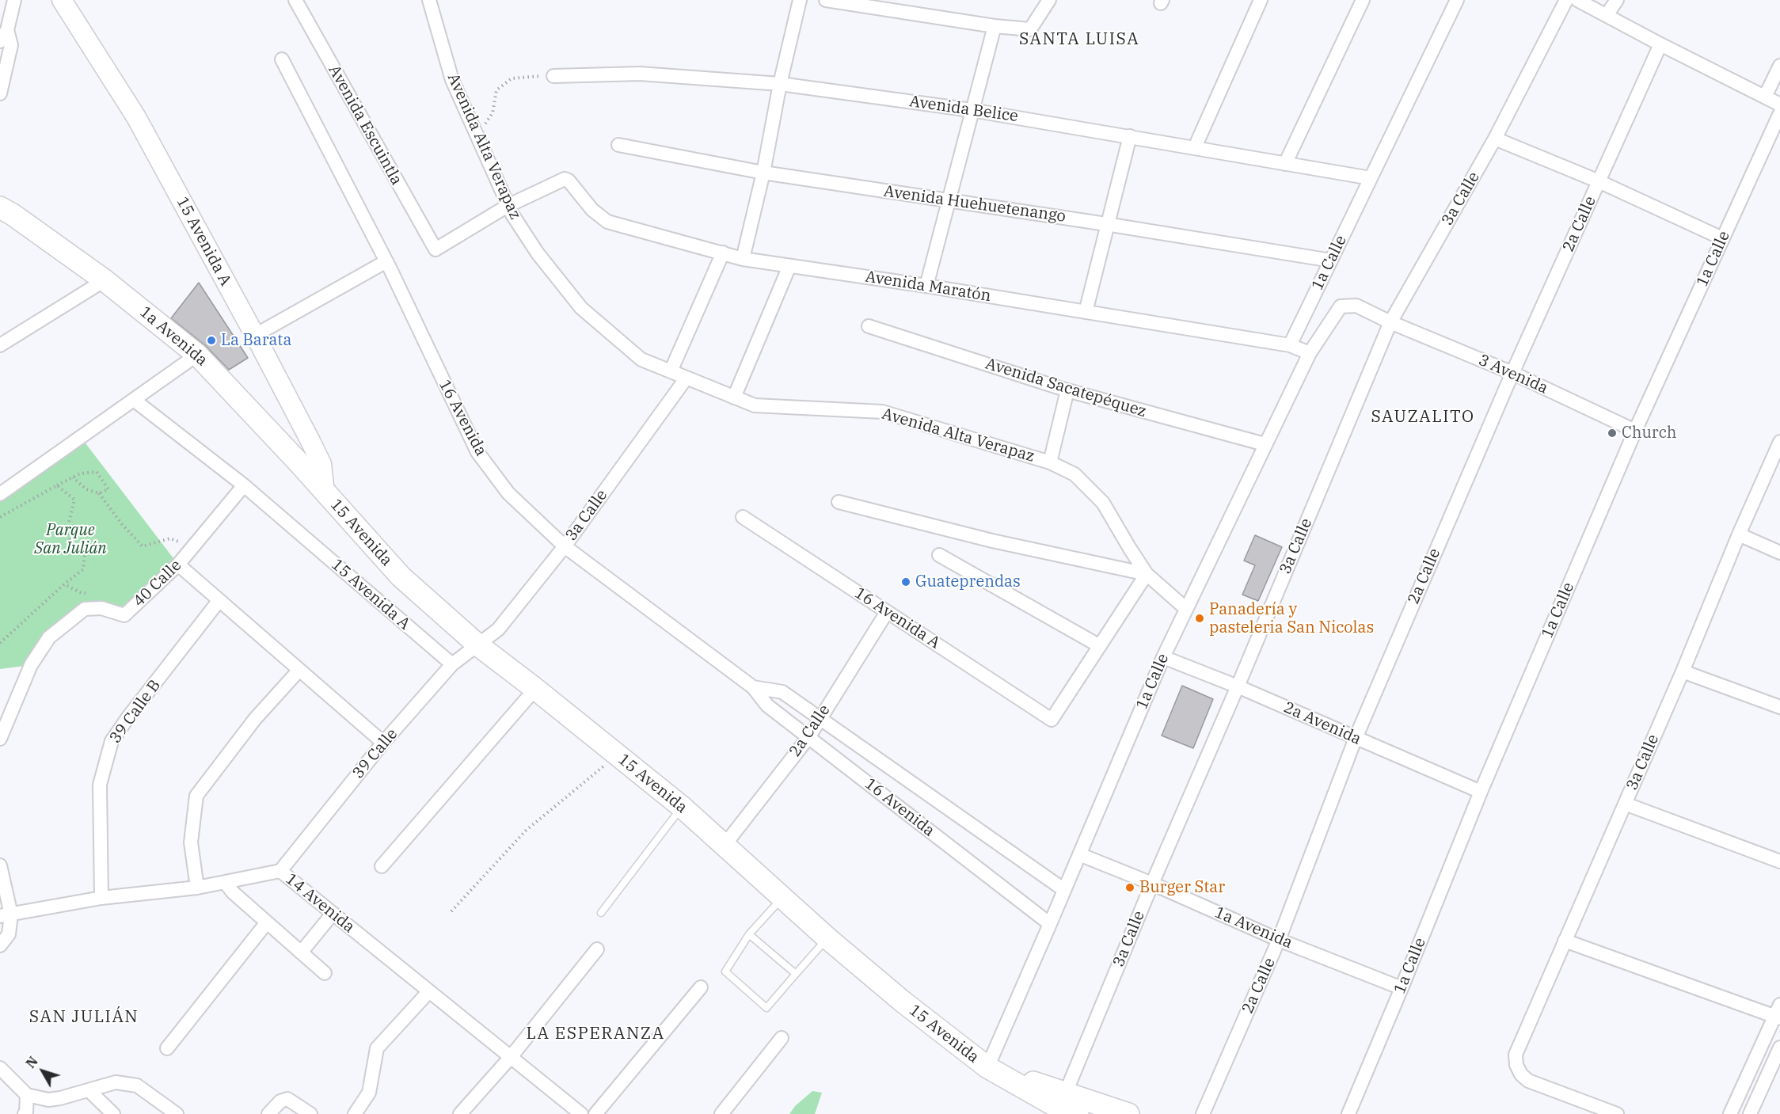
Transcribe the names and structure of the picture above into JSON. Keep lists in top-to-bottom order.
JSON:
{
  "streets": {
    "main road": ["1a Avenida", "15 Avenida"],
    "street": [
      "Avenida Belice",
      "Avenida Escuintla",
      "Avenida Alta Verapaz",
      "3a Calle",
      "Avenida Huehuetenango",
      "2a Calle",
      "15 Avenida A",
      "1a Calle",
      "Avenida Maratón",
      "3 Avenida",
      "Avenida Sacatepéquez",
      "16 Avenida",
      "40 Calle",
      "16 Avenida A",
      "39 Calle B",
      "2a Avenida",
      "39 Calle",
      "14 Avenida"
    ]
  },
  "crossings": [
    ["Avenida Belice", "1a Calle"],
    ["Avenida Escuintla", "Avenida Alta Verapaz"],
    ["Avenida Escuintla", "Avenida Maratón"],
    ["Avenida Alta Verapaz", "3a Calle"],
    ["Avenida Alta Verapaz", "1a Calle"],
    ["Avenida Alta Verapaz", "Avenida Maratón"],
    ["3a Calle", "1a Avenida"],
    ["3a Calle", "3 Avenida"],
    ["3a Calle", "16 Avenida"],
    ["3a Calle", "15 Avenida"],
    ["3a Calle", "2a Avenida"],
    ["3a Calle", "39 Calle"],
    ["Avenida Huehuetenango", "1a Calle"],
    ["2a Calle", "1a Avenida"],
    ["2a Calle", "3 Avenida"],
    ["2a Calle", "16 Avenida"],
    ["2a Calle", "15 Avenida"],
    ["2a Calle", "16 Avenida A"],
    ["2a Calle", "2a Avenida"],
    ["15 Avenida A", "1a Avenida"],
    ["15 Avenida A", "15 Avenida"],
    ["15 Avenida A", "40 Calle"],
    ["15 Avenida A", "39 Calle"],
    ["1a Calle", "Avenida Maratón"],
    ["1a Calle", "1a Avenida"],
    ["1a Calle", "3 Avenida"],
    ["1a Calle", "Avenida Sacatepéquez"],
    ["1a Calle", "16 Avenida"],
    ["1a Calle", "15 Avenida"],
    ["1a Calle", "2a Avenida"],
    ["1a Avenida", "15 Avenida"],
    ["15 Avenida", "39 Calle"],
    ["39 Calle B", "14 Avenida"],
    ["39 Calle", "14 Avenida"]
  ],
  "districts": [
    "SANTA LUISA",
    "SAUZALITO",
    "SAN JULIÁN",
    "LA ESPERANZA"
  ],
  "parks": ["Parque San Julián"],
  "places": [
    "La Barata",
    "Church",
    "Guateprendas",
    "Panadería y pasteleria San Nicolas",
    "Burger Star"
  ],
  "north": "top left"
}
